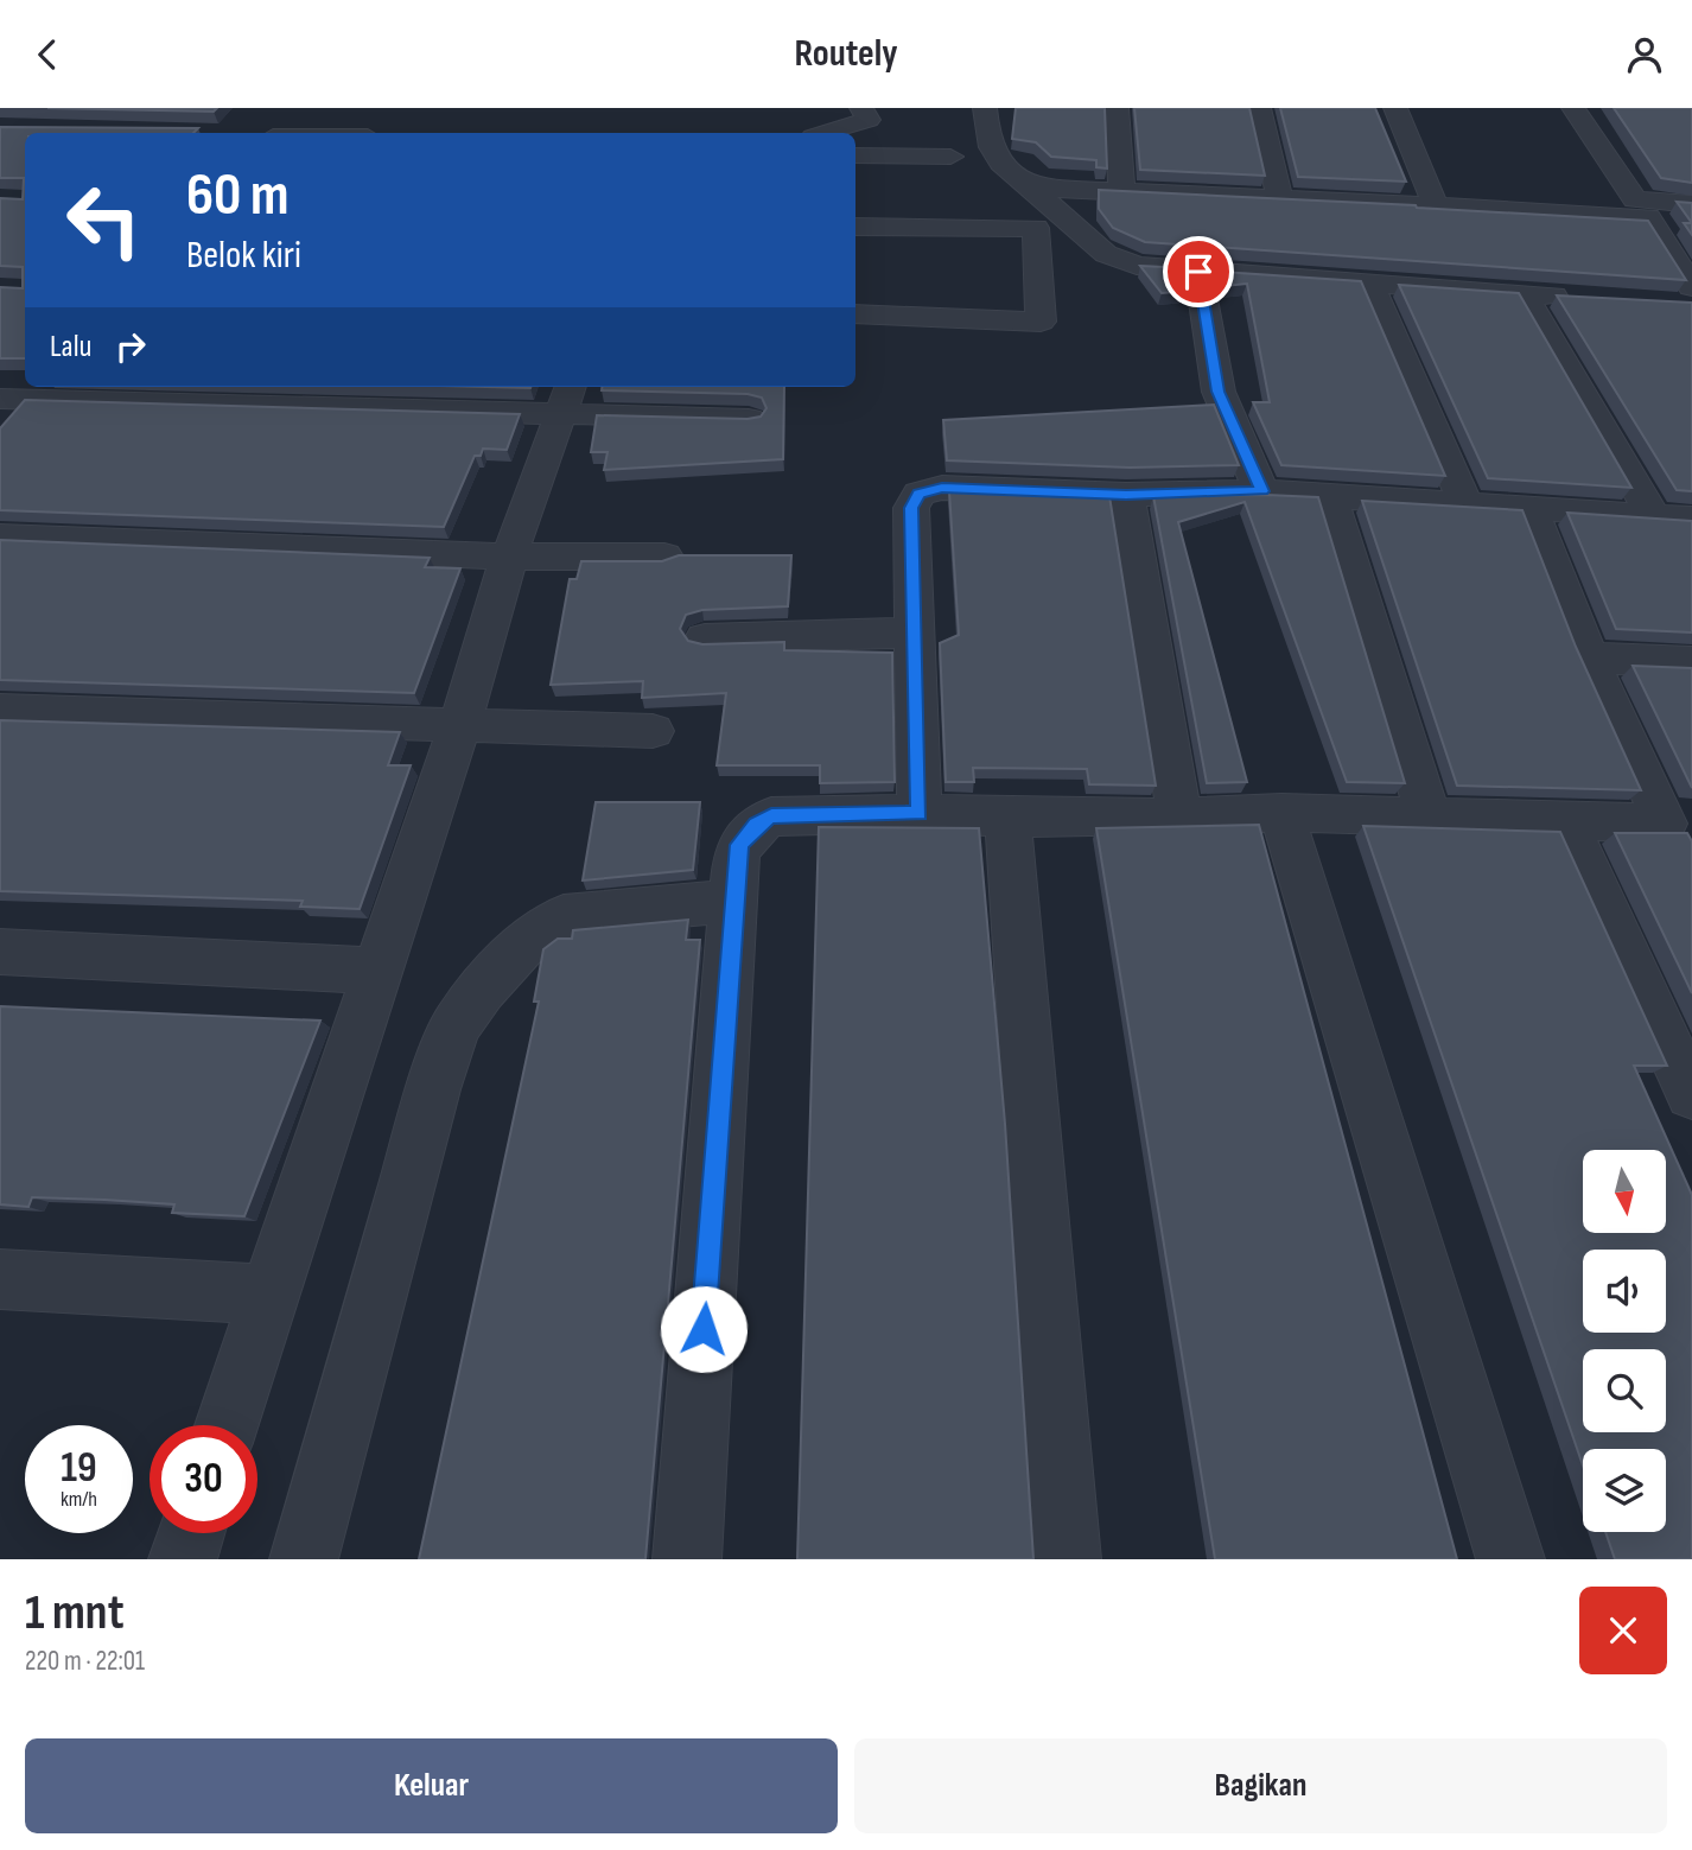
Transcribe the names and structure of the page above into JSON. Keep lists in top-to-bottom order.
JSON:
{
  "north": "bottom",
  "page": {
    "header": "Routely",
    "turn": ["60 m", "Belok kiri"],
    "then": "Lalu",
    "speed": "19 km/h",
    "limit": "30",
    "heading": ["1 mnt", "220 m · 22:01"],
    "buttons": ["Keluar", "Bagikan"]
  }
}
